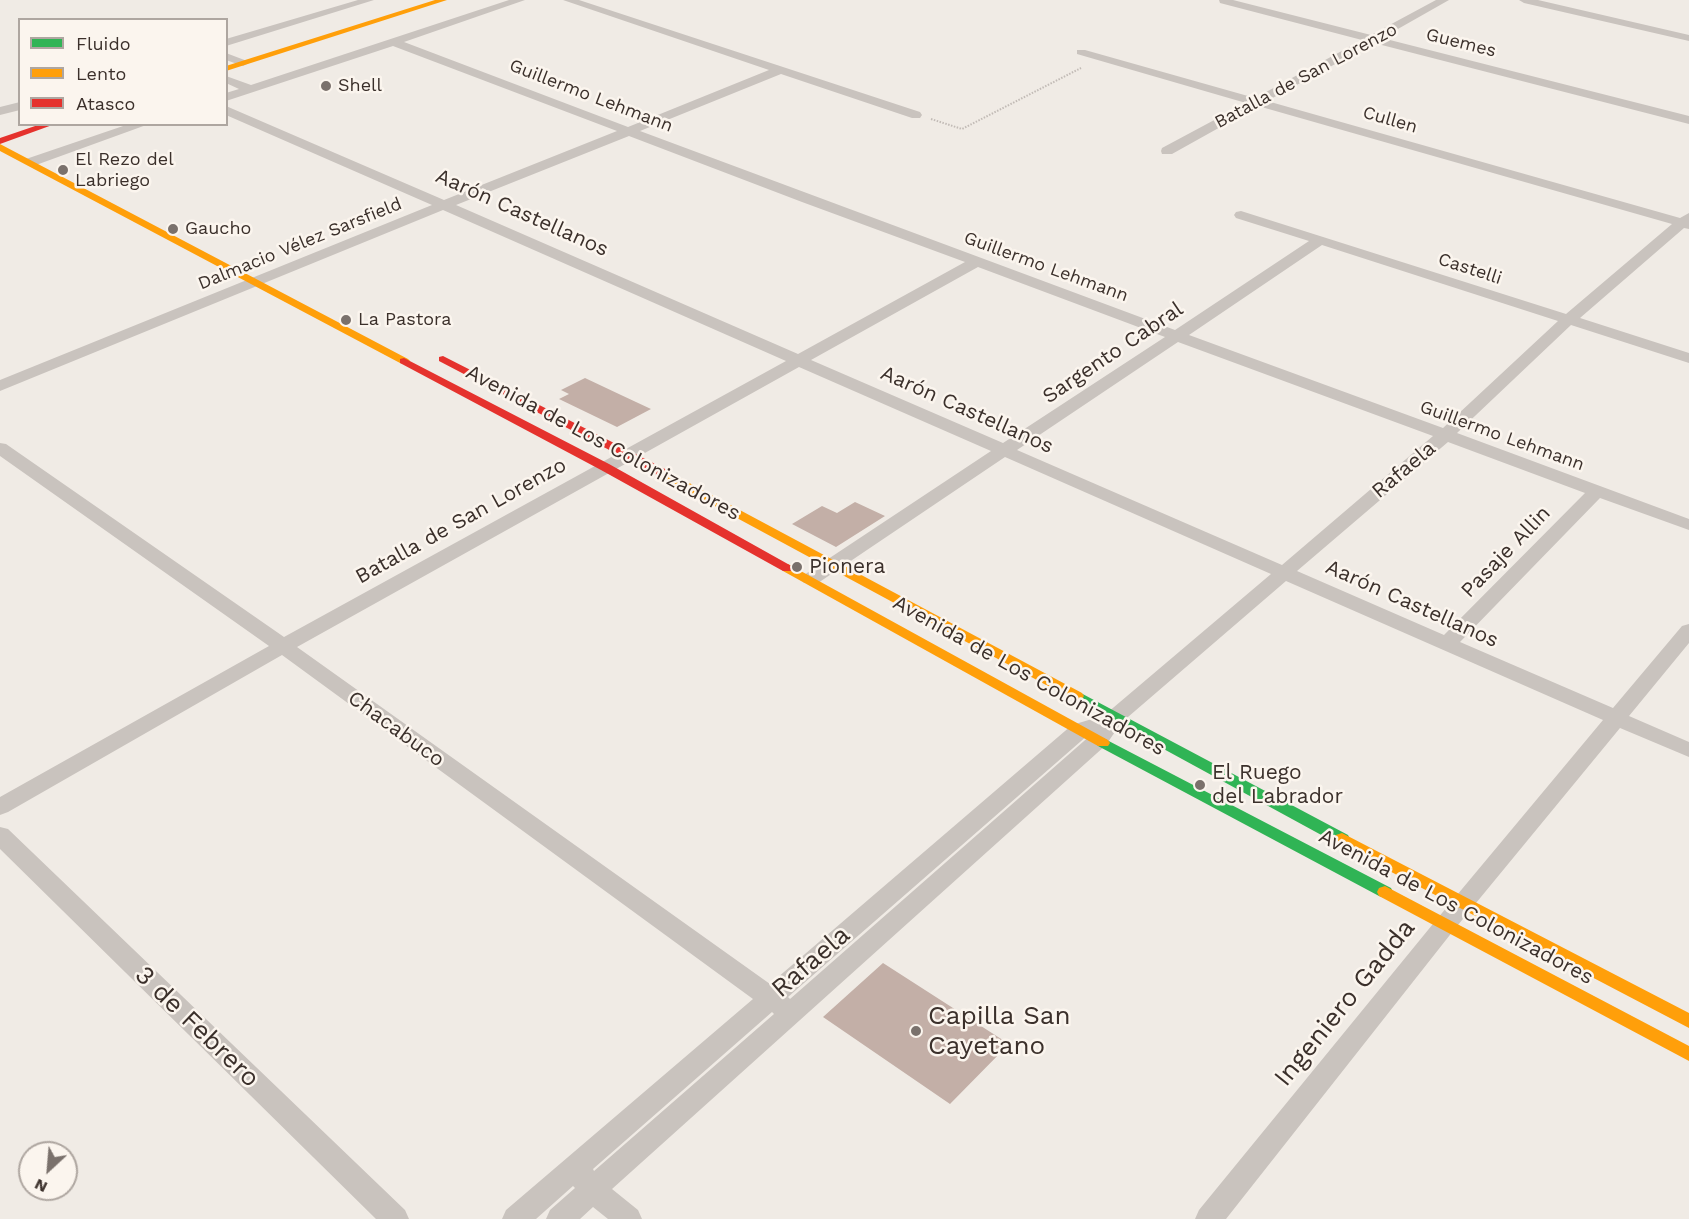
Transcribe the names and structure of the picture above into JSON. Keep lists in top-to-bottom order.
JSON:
{
  "streets": {
    "main road": ["Avenida de Los Colonizadores"],
    "street": [
      "Guemes",
      "Batalla de San Lorenzo",
      "Guillermo Lehmann",
      "Cullen",
      "Aarón Castellanos",
      "Dalmacio Vélez Sarsfield",
      "Castelli",
      "Sargento Cabral",
      "Rafaela",
      "Pasaje Allin",
      "Chacabuco",
      "Ingeniero Gadda",
      "3 de Febrero"
    ]
  },
  "crossings": [
    ["Guemes", "Batalla de San Lorenzo"],
    ["Batalla de San Lorenzo", "Guillermo Lehmann"],
    ["Batalla de San Lorenzo", "Cullen"],
    ["Batalla de San Lorenzo", "Aarón Castellanos"],
    ["Batalla de San Lorenzo", "Avenida de Los Colonizadores"],
    ["Batalla de San Lorenzo", "Chacabuco"],
    ["Guillermo Lehmann", "Dalmacio Vélez Sarsfield"],
    ["Guillermo Lehmann", "Sargento Cabral"],
    ["Guillermo Lehmann", "Rafaela"],
    ["Guillermo Lehmann", "Pasaje Allin"],
    ["Cullen", "Rafaela"],
    ["Aarón Castellanos", "Dalmacio Vélez Sarsfield"],
    ["Aarón Castellanos", "Sargento Cabral"],
    ["Aarón Castellanos", "Rafaela"],
    ["Aarón Castellanos", "Pasaje Allin"],
    ["Aarón Castellanos", "Ingeniero Gadda"],
    ["Dalmacio Vélez Sarsfield", "Avenida de Los Colonizadores"],
    ["Castelli", "Sargento Cabral"],
    ["Castelli", "Rafaela"],
    ["Sargento Cabral", "Avenida de Los Colonizadores"],
    ["Avenida de Los Colonizadores", "Rafaela"],
    ["Avenida de Los Colonizadores", "Ingeniero Gadda"],
    ["Rafaela", "Chacabuco"]
  ],
  "places": [
    "Shell",
    "El Rezo del Labriego",
    "Gaucho",
    "La Pastora",
    "Pionera",
    "El Ruego del Labrador",
    "Capilla San Cayetano"
  ],
  "legend": ["Fluido", "Lento", "Atasco"],
  "north": "bottom left"
}
